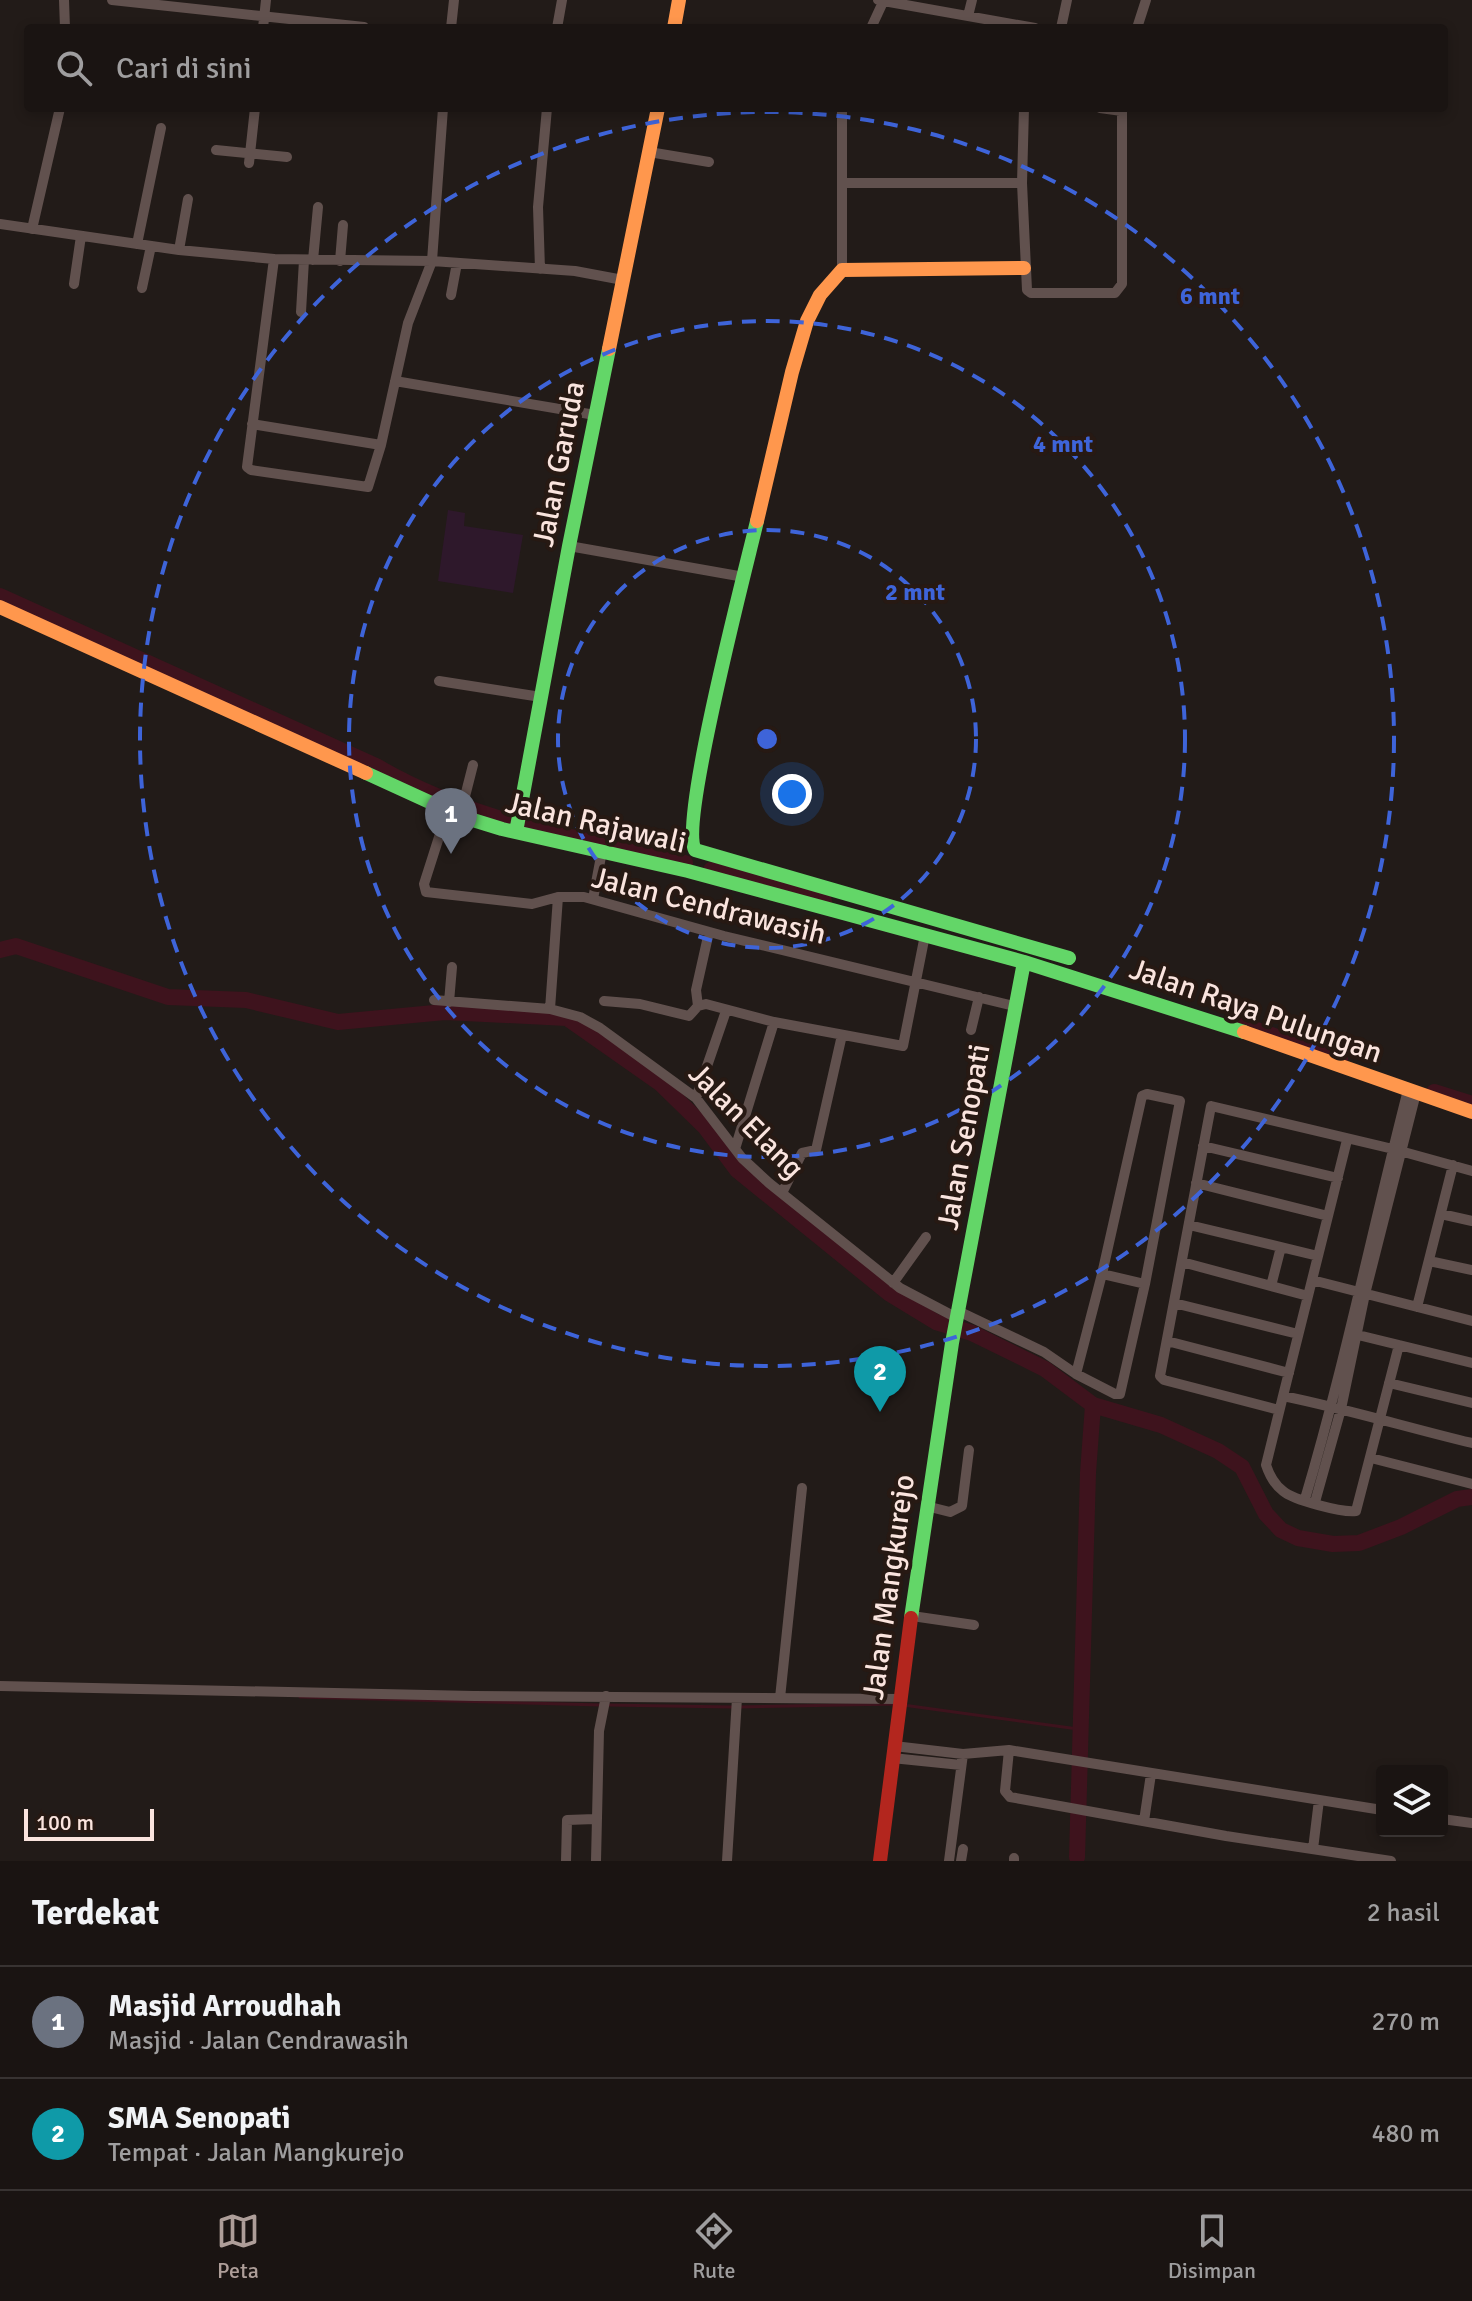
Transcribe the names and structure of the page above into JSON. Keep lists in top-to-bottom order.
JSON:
{
  "streets": {
    "street": [
      "Jalan Garuda",
      "Jalan Rajawali",
      "Jalan Cendrawasih",
      "Jalan Raya Pulungan",
      "Jalan Elang",
      "Jalan Senopati",
      "Jalan Mangkurejo"
    ]
  },
  "crossings": [
    ["Jalan Garuda", "Jalan Rajawali"],
    ["Jalan Rajawali", "Jalan Cendrawasih"],
    ["Jalan Rajawali", "Jalan Raya Pulungan"],
    ["Jalan Rajawali", "Jalan Senopati"],
    ["Jalan Cendrawasih", "Jalan Senopati"],
    ["Jalan Raya Pulungan", "Jalan Senopati"],
    ["Jalan Elang", "Jalan Senopati"],
    ["Jalan Elang", "Jalan Mangkurejo"],
    ["Jalan Senopati", "Jalan Mangkurejo"]
  ],
  "scale_bar": "100 m",
  "page": {
    "search": "Cari di sini",
    "pins": ["1", "2"],
    "scale": "100 m",
    "heading": ["Terdekat", "2 hasil"],
    "list": [
      {
        "mark": "1",
        "name": "Masjid Arroudhah",
        "note": "Masjid · Jalan Cendrawasih",
        "value": "270 m"
      },
      {
        "mark": "2",
        "name": "SMA Senopati",
        "note": "Tempat · Jalan Mangkurejo",
        "value": "480 m"
      }
    ],
    "nav": ["Peta", "Rute", "Disimpan"]
  },
  "rings": ["6 mnt", "4 mnt", "2 mnt"]
}
